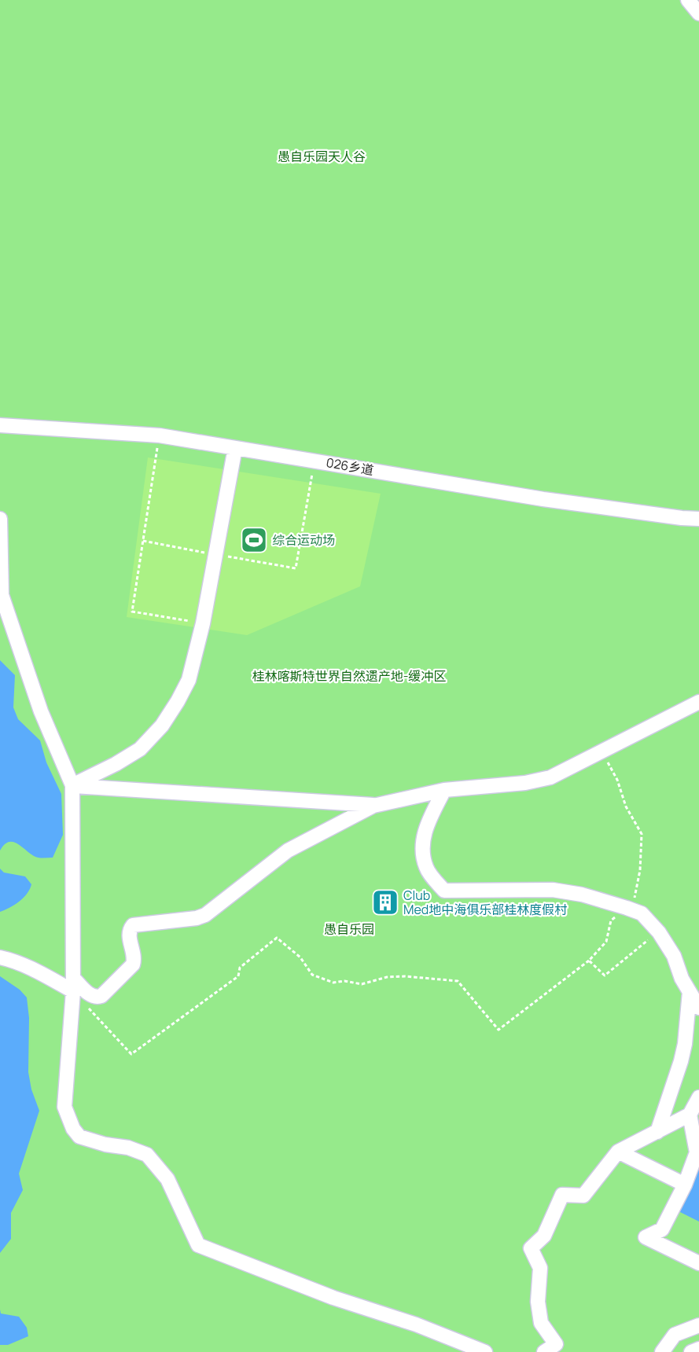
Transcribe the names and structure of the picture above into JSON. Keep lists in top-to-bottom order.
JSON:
{
  "streets": {
    "street": ["026乡道"]
  },
  "parks": ["愚自乐园天人谷", "桂林喀斯特世界自然遗产地-缓冲区", "愚自乐园"],
  "places": {
    "sports": ["综合运动场"],
    "building": ["Club Med地中海俱乐部桂林度假村"]
  }
}
